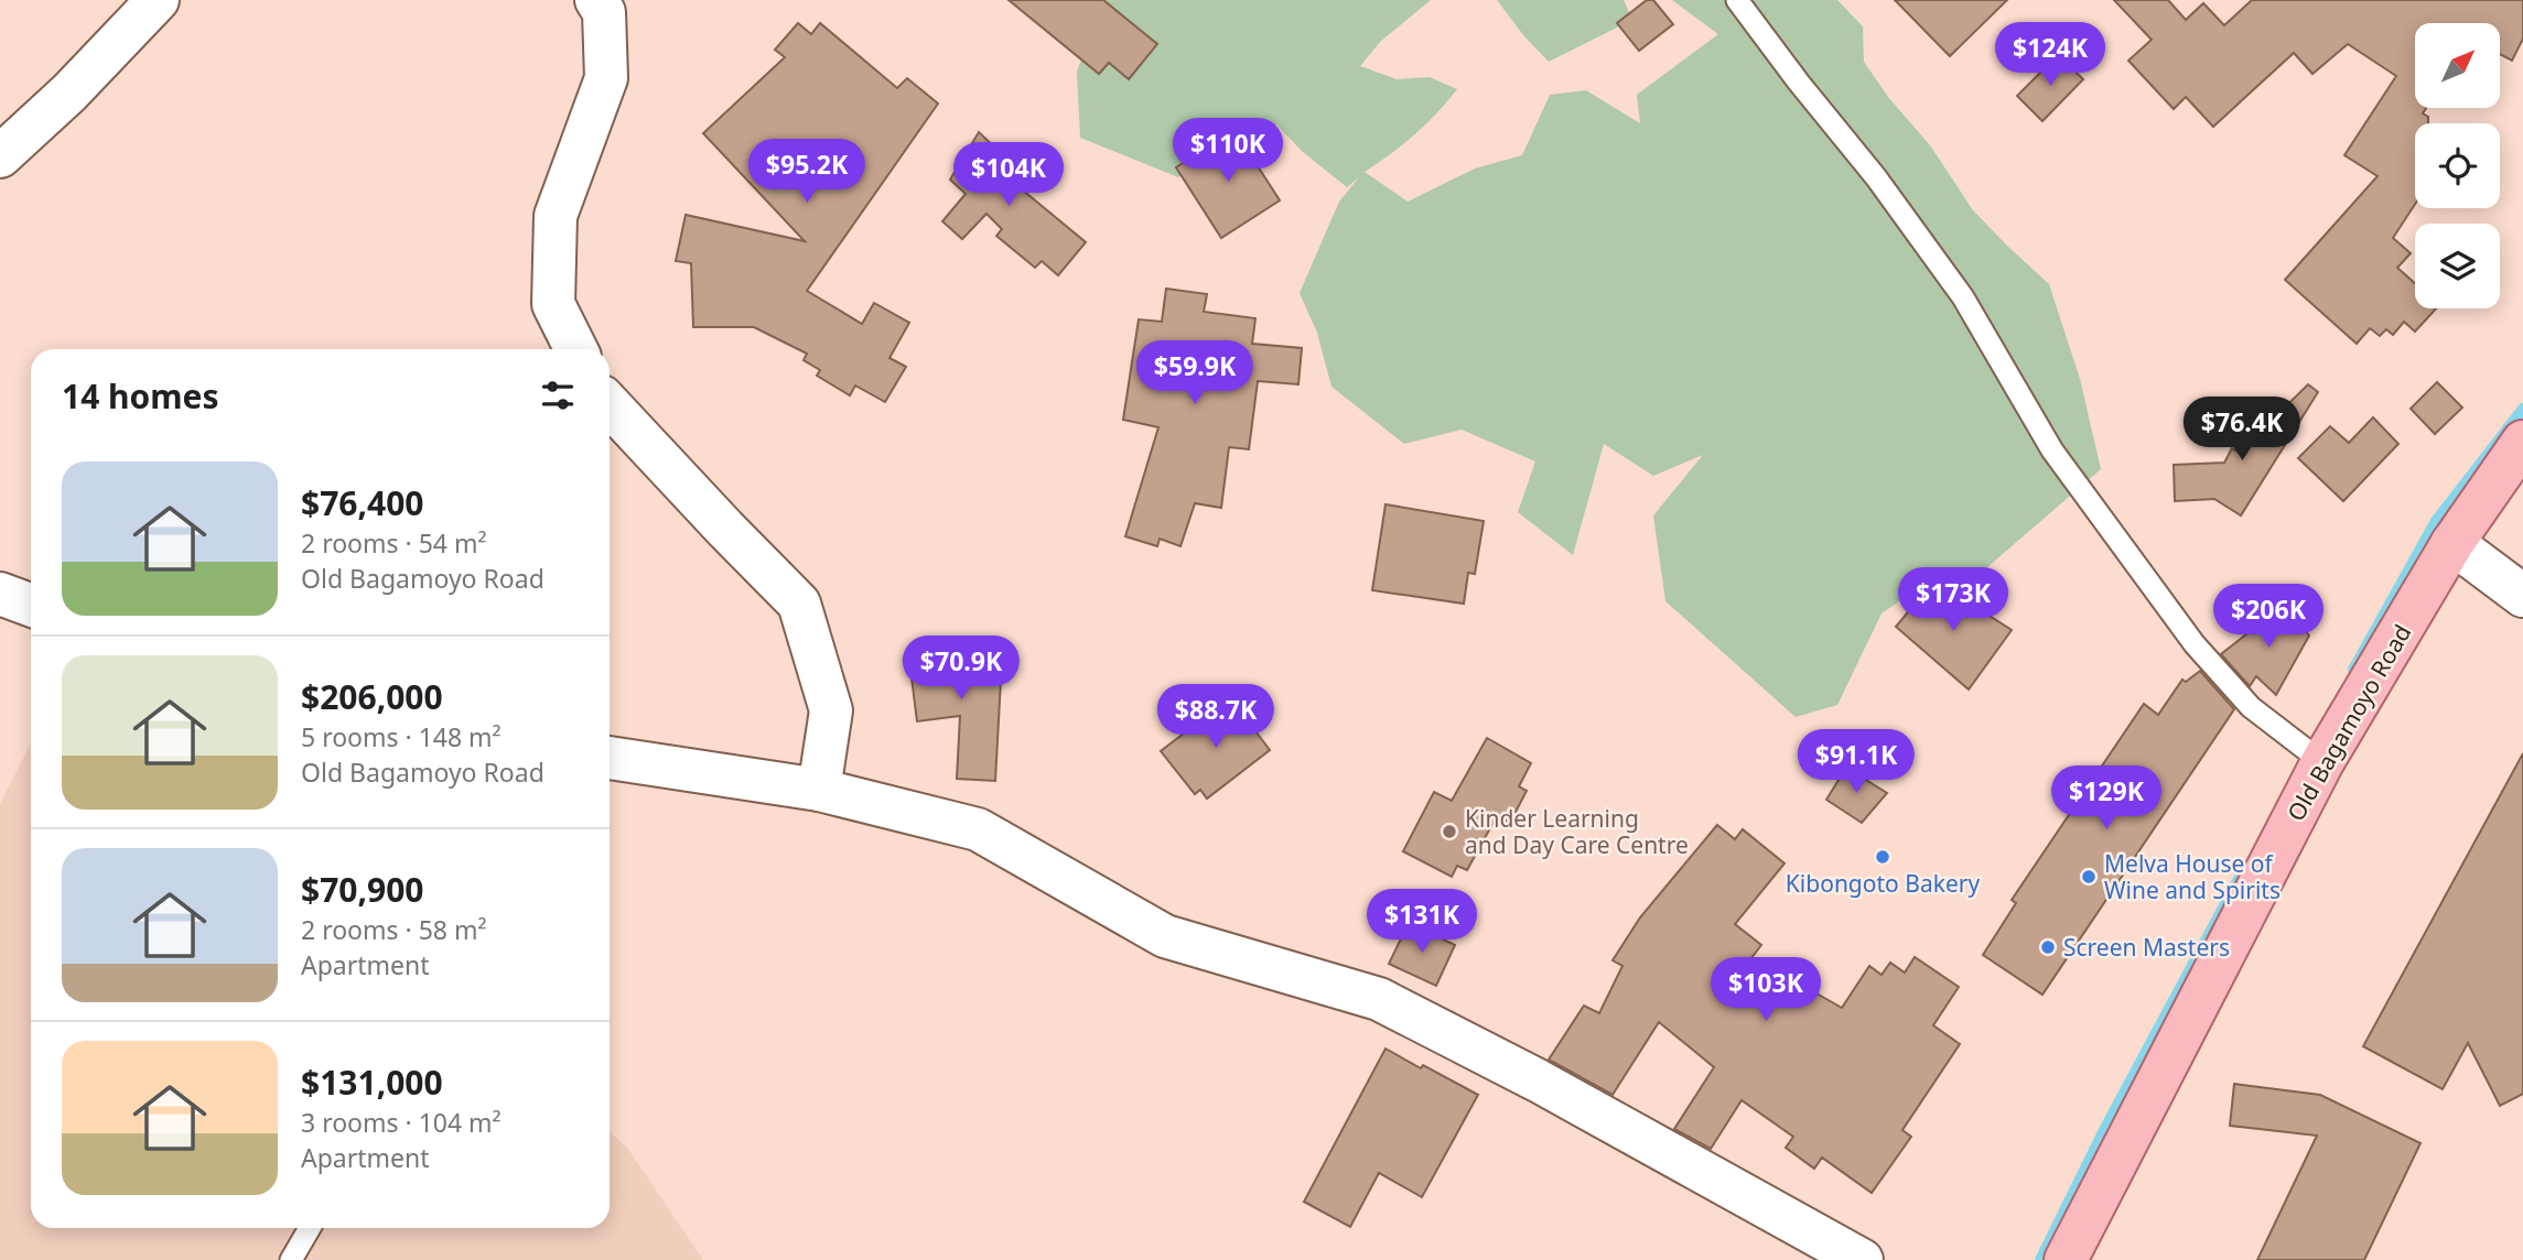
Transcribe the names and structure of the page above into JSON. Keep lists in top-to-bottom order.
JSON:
{
  "streets": {
    "main road": ["Old Bagamoyo Road"]
  },
  "places": [
    "Kinder Learning and Day Care Centre",
    "Kibongoto Bakery",
    "Melva House of Wine and Spirits",
    "Screen Masters"
  ],
  "north": "top right",
  "page": {
    "price": [
      "$124K",
      "$110K",
      "$95.2K",
      "$104K",
      "$59.9K",
      "$76.4K",
      "$173K",
      "$206K",
      "$70.9K",
      "$88.7K",
      "$91.1K",
      "$129K",
      "$131K",
      "$103K"
    ],
    "heading": "14 homes",
    "list": [
      {
        "name": "$76,400",
        "note": "2 rooms · 54 m² · Old Bagamoyo Road"
      },
      {
        "name": "$206,000",
        "note": "5 rooms · 148 m² · Old Bagamoyo Road"
      },
      {
        "name": "$70,900",
        "note": "2 rooms · 58 m² · Apartment"
      },
      {
        "name": "$131,000",
        "note": "3 rooms · 104 m² · Apartment"
      }
    ]
  }
}
